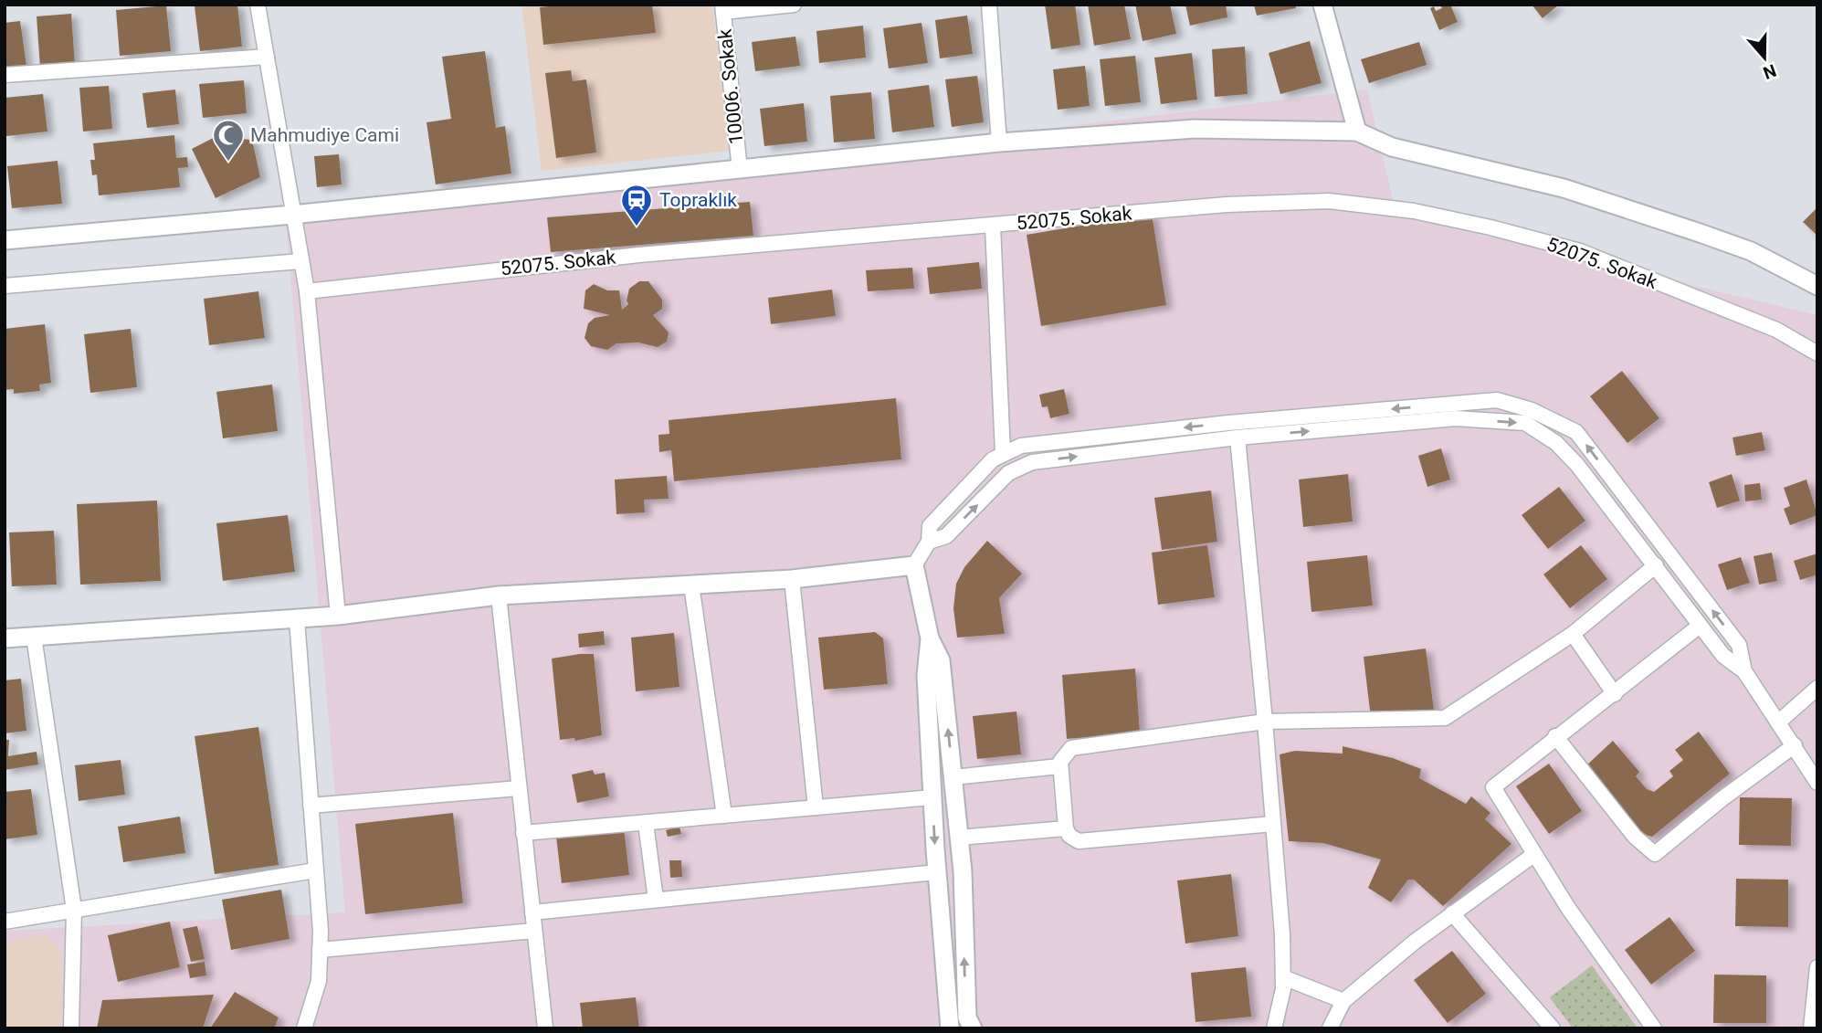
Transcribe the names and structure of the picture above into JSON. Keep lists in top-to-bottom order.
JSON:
{
  "streets": {
    "street": ["10006. Sokak", "52075. Sokak"]
  },
  "places": {
    "mosque": ["Mahmudiye Cami"],
    "station": ["Topraklık"]
  },
  "north": "bottom"
}
